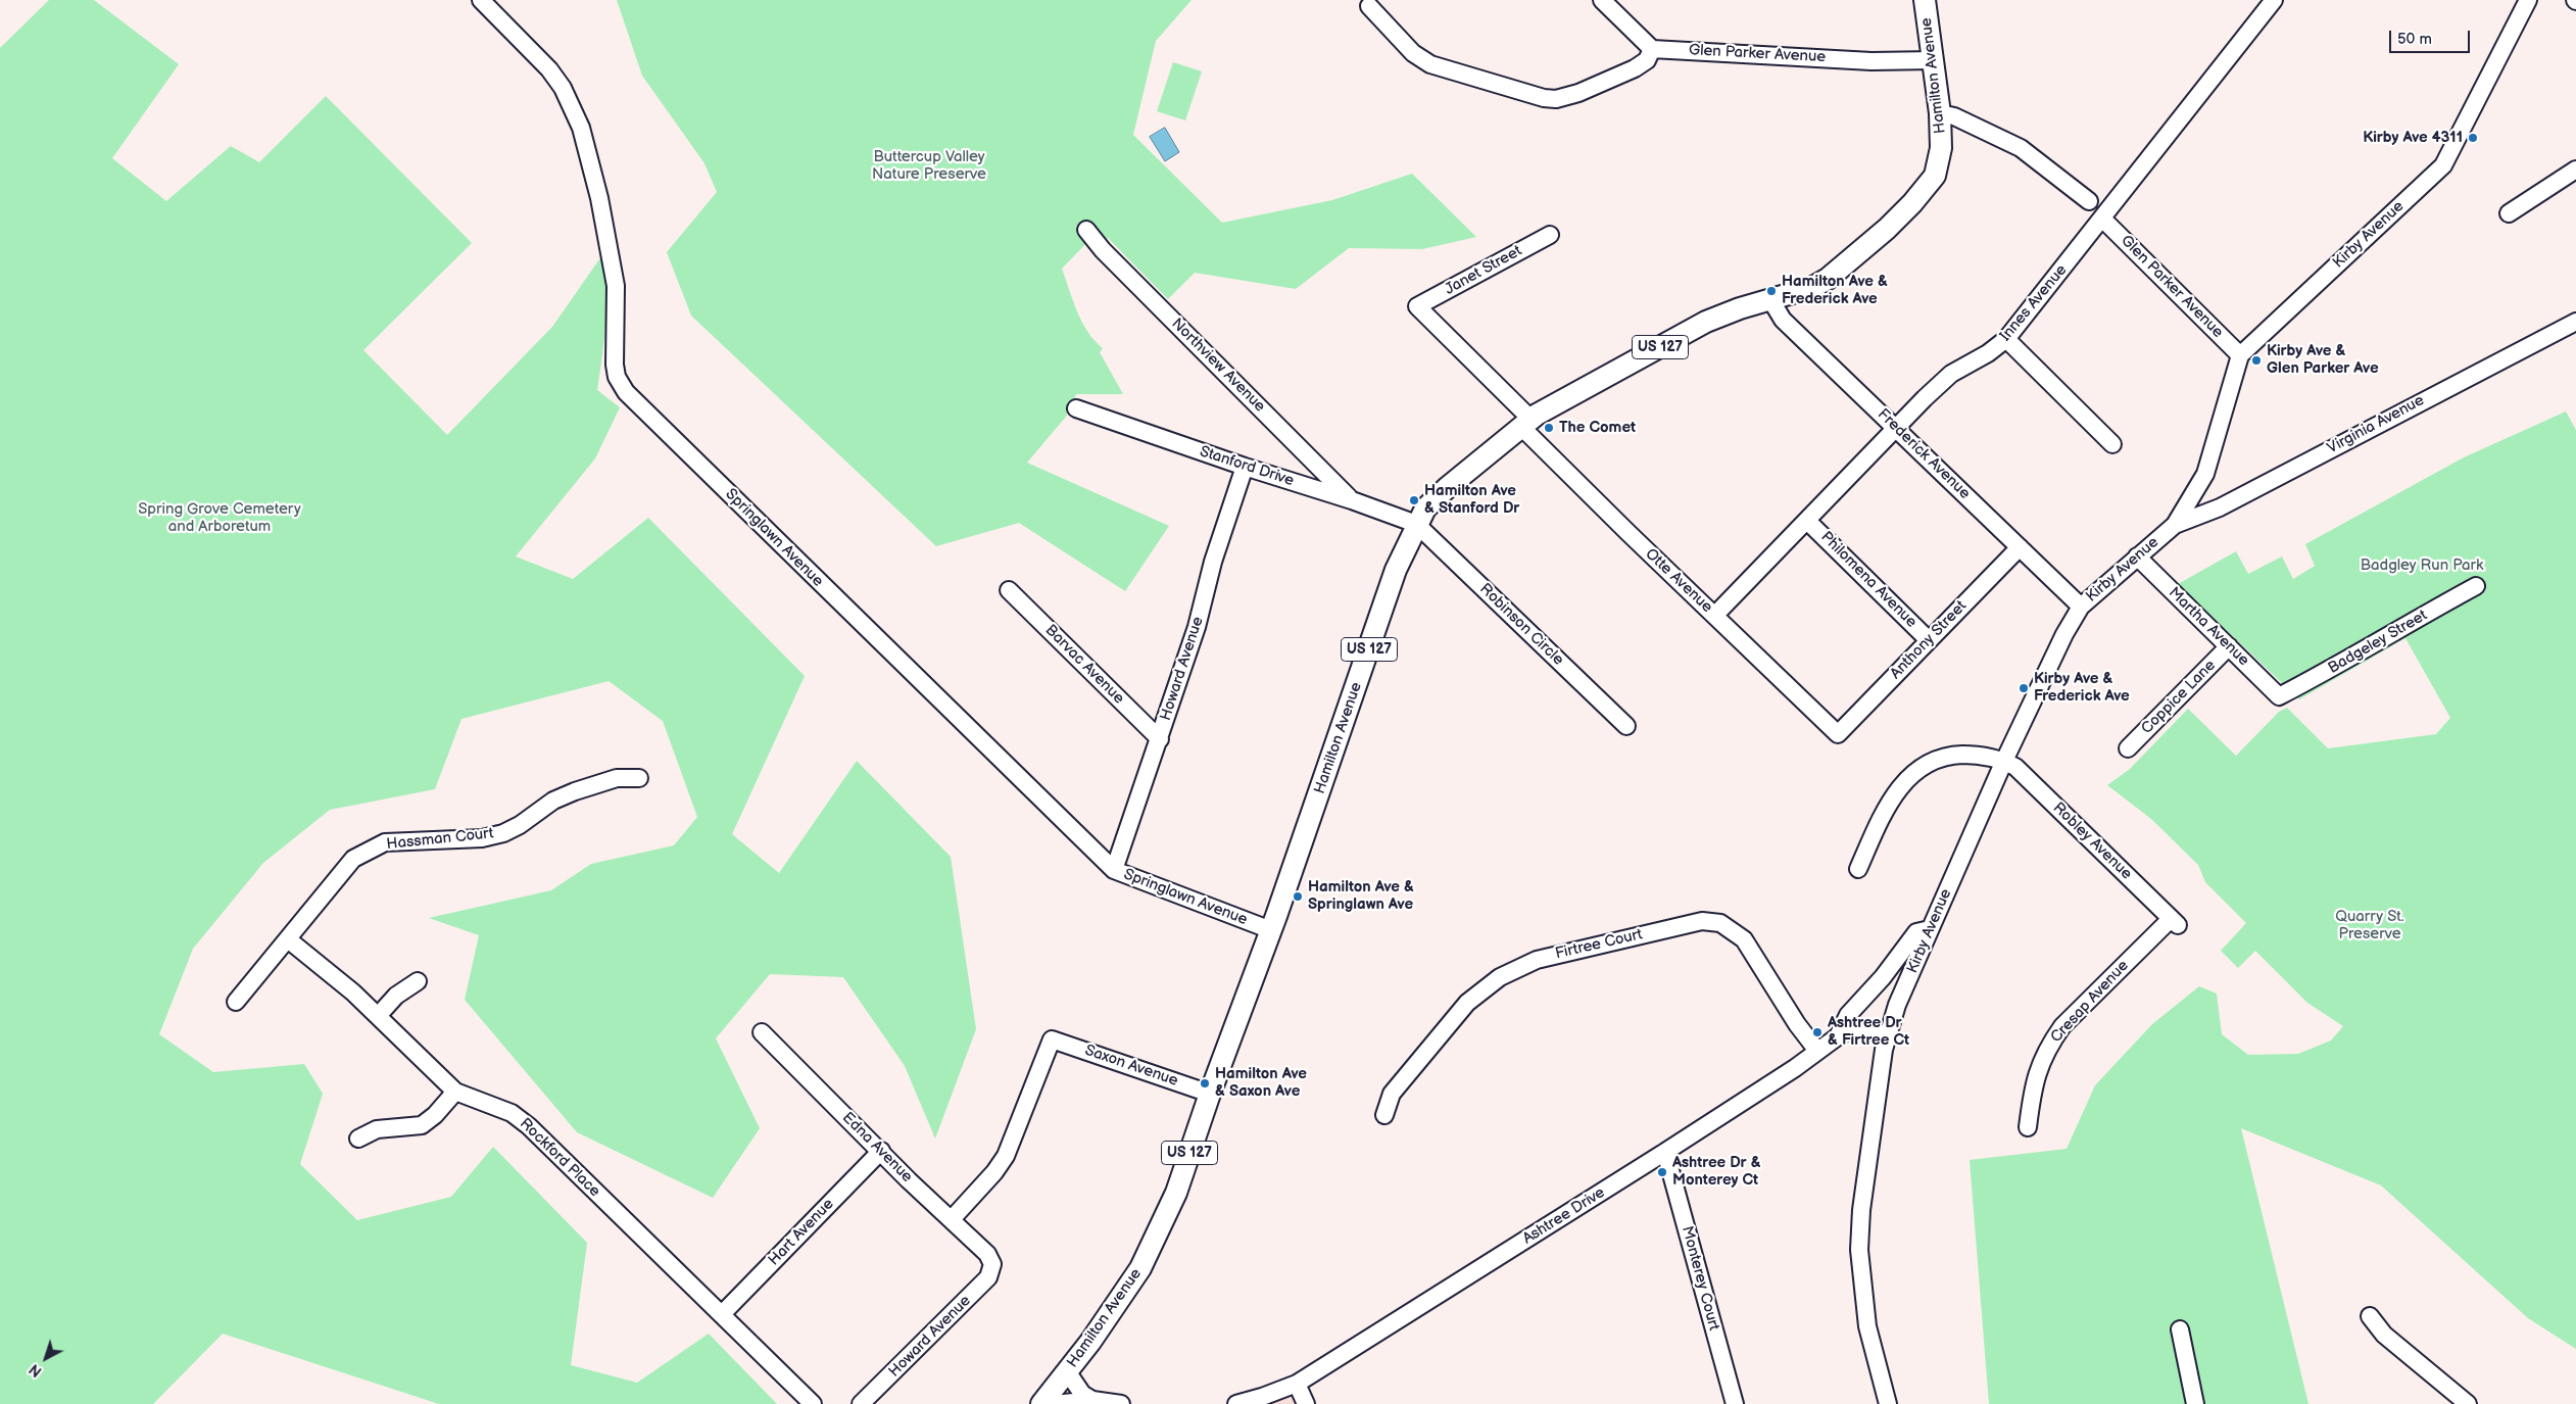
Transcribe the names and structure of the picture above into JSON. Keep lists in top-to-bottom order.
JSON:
{
  "streets": {
    "main road": ["Hamilton Avenue", "US 127"],
    "street": [
      "Glen Parker Avenue",
      "Kirby Avenue",
      "Janet Street",
      "Innes Avenue",
      "Northview Avenue",
      "Virginia Avenue",
      "Frederick Avenue",
      "Stanford Drive",
      "Springlawn Avenue",
      "Philomena Avenue",
      "Otte Avenue",
      "Robinson Circle",
      "Martha Avenue",
      "Anthony Street",
      "Badgeley Street",
      "Barvac Avenue",
      "Howard Avenue",
      "Coppice Lane",
      "Hassman Court",
      "Robley Avenue",
      "Firtree Court",
      "Cresap Avenue",
      "Saxon Avenue",
      "Edna Avenue",
      "Rockford Place",
      "Ashtree Drive",
      "Hart Avenue",
      "Monterey Court"
    ]
  },
  "crossings": [
    ["Glen Parker Avenue", "Hamilton Avenue"],
    ["Glen Parker Avenue", "Kirby Avenue"],
    ["Glen Parker Avenue", "Innes Avenue"],
    ["Hamilton Avenue", "Frederick Avenue"],
    ["Hamilton Avenue", "Stanford Drive"],
    ["Hamilton Avenue", "Springlawn Avenue"],
    ["Hamilton Avenue", "Otte Avenue"],
    ["Hamilton Avenue", "Robinson Circle"],
    ["Hamilton Avenue", "Saxon Avenue"],
    ["Kirby Avenue", "Virginia Avenue"],
    ["Kirby Avenue", "Frederick Avenue"],
    ["Kirby Avenue", "Martha Avenue"],
    ["Kirby Avenue", "Robley Avenue"],
    ["Kirby Avenue", "Ashtree Drive"],
    ["Janet Street", "Otte Avenue"],
    ["Innes Avenue", "Frederick Avenue"],
    ["Innes Avenue", "Philomena Avenue"],
    ["Innes Avenue", "Otte Avenue"],
    ["Northview Avenue", "Stanford Drive"],
    ["Frederick Avenue", "Anthony Street"],
    ["Stanford Drive", "Robinson Circle"],
    ["Stanford Drive", "Howard Avenue"],
    ["Springlawn Avenue", "Howard Avenue"],
    ["Philomena Avenue", "Anthony Street"],
    ["Otte Avenue", "Anthony Street"],
    ["Martha Avenue", "Badgeley Street"],
    ["Martha Avenue", "Coppice Lane"],
    ["Barvac Avenue", "Howard Avenue"],
    ["Howard Avenue", "Edna Avenue"],
    ["Hassman Court", "Rockford Place"],
    ["Robley Avenue", "Cresap Avenue"],
    ["Firtree Court", "Ashtree Drive"],
    ["Saxon Avenue", "Edna Avenue"],
    ["Edna Avenue", "Hart Avenue"],
    ["Rockford Place", "Hart Avenue"],
    ["Ashtree Drive", "Monterey Court"]
  ],
  "parks": [
    "Buttercup Valley Nature Preserve",
    "Spring Grove Cemetery and Arboretum",
    "Badgley Run Park",
    "Quarry St. Preserve"
  ],
  "places": [
    "Kirby Ave 4311",
    "Hamilton Ave & Frederick Ave",
    "Kirby Ave & Glen Parker Ave",
    "The Comet",
    "Hamilton Ave & Stanford Dr",
    "Kirby Ave & Frederick Ave",
    "Hamilton Ave & Springlawn Ave",
    "Ashtree Dr & Firtree Ct",
    "Hamilton Ave & Saxon Ave",
    "Ashtree Dr & Monterey Ct"
  ],
  "scale_bar": "50 m",
  "north": "bottom left"
}
